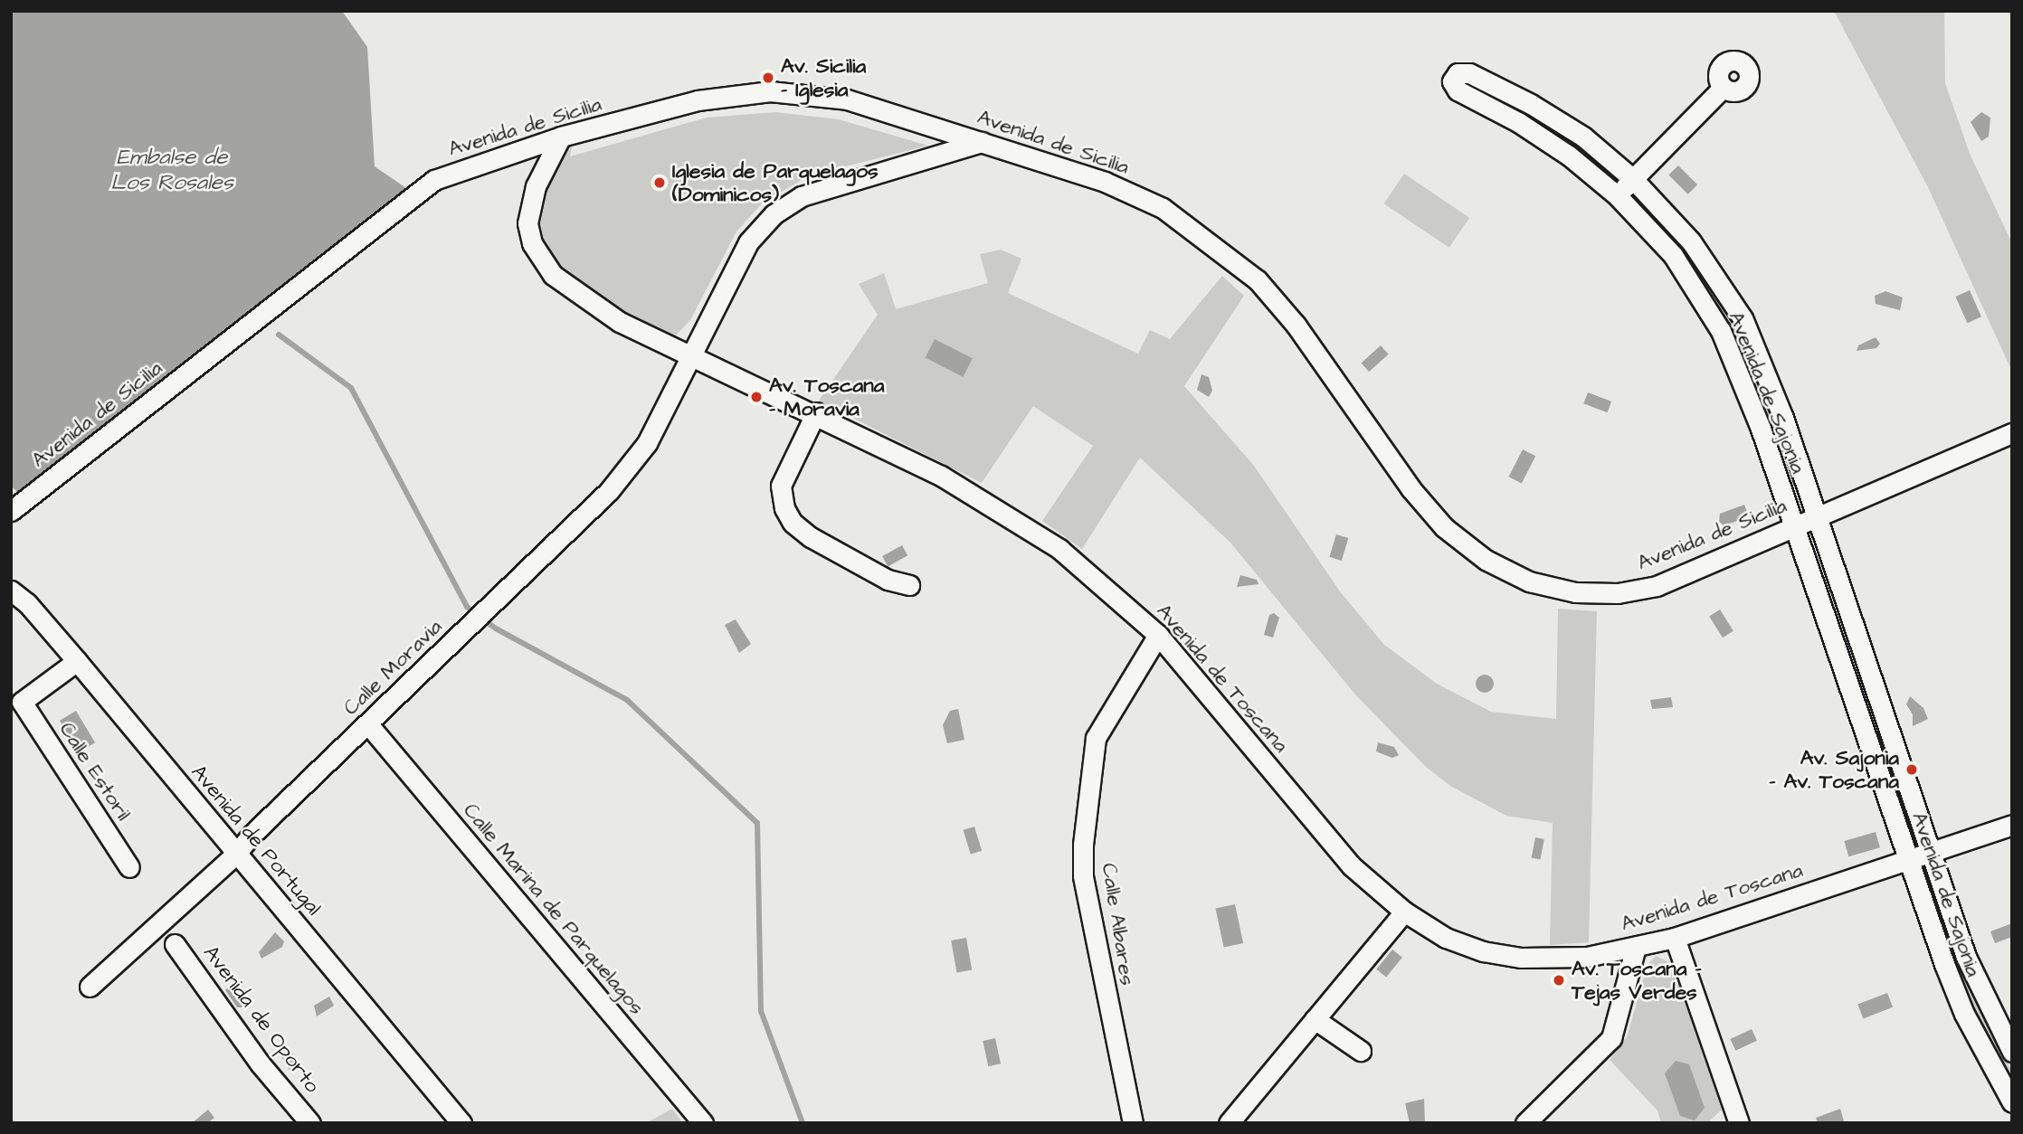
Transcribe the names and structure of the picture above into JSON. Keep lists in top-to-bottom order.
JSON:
{
  "streets": {
    "street": [
      "Avenida de Sicilia",
      "Avenida de Sajonia",
      "Calle Moravia",
      "Avenida de Toscana",
      "Calle Estoril",
      "Avenida de Portugal",
      "Calle Marina de Parquelagos",
      "Calle Albares",
      "Avenida de Oporto"
    ]
  },
  "crossings": [
    ["Avenida de Sicilia", "Avenida de Sajonia"],
    ["Avenida de Sicilia", "Calle Moravia"],
    ["Avenida de Sicilia", "Avenida de Toscana"],
    ["Avenida de Sajonia", "Avenida de Toscana"],
    ["Calle Moravia", "Avenida de Toscana"],
    ["Calle Moravia", "Avenida de Portugal"],
    ["Calle Moravia", "Calle Marina de Parquelagos"],
    ["Avenida de Toscana", "Calle Albares"],
    ["Calle Estoril", "Avenida de Portugal"]
  ],
  "water": ["Embalse de Los Rosales"],
  "places": [
    "Av. Sicilia - Iglesia",
    "Iglesia de Parquelagos (Dominicos)",
    "Av. Toscana - Moravia",
    "Av. Sajonia - Av. Toscana",
    "Av. Toscana - Tejas Verdes"
  ]
}
